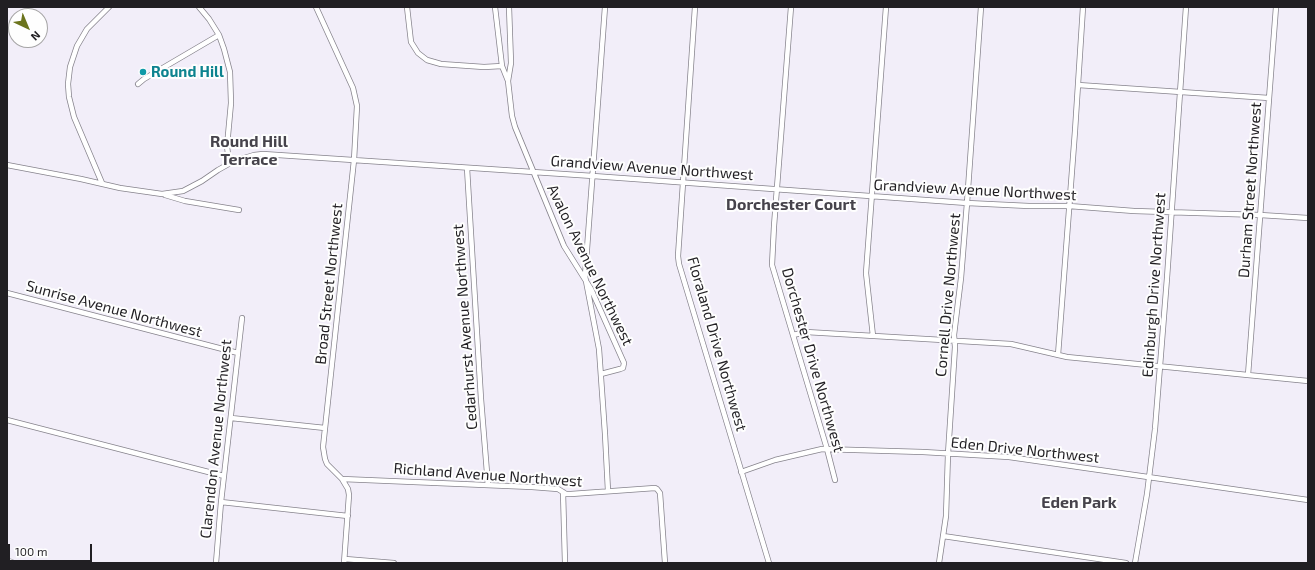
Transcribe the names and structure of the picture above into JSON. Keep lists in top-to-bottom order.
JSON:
{
  "streets": {
    "street": [
      "Grandview Avenue Northwest",
      "Durham Street Northwest",
      "Avalon Avenue Northwest",
      "Broad Street Northwest",
      "Edinburgh Drive Northwest",
      "Cornell Drive Northwest",
      "Sunrise Avenue Northwest",
      "Cedarhurst Avenue Northwest",
      "Floraland Drive Northwest",
      "Dorchester Drive Northwest",
      "Clarendon Avenue Northwest",
      "Eden Drive Northwest",
      "Richland Avenue Northwest"
    ]
  },
  "crossings": [
    ["Grandview Avenue Northwest", "Durham Street Northwest"],
    ["Grandview Avenue Northwest", "Avalon Avenue Northwest"],
    ["Grandview Avenue Northwest", "Broad Street Northwest"],
    ["Grandview Avenue Northwest", "Edinburgh Drive Northwest"],
    ["Grandview Avenue Northwest", "Cornell Drive Northwest"],
    ["Grandview Avenue Northwest", "Cedarhurst Avenue Northwest"],
    ["Grandview Avenue Northwest", "Floraland Drive Northwest"],
    ["Grandview Avenue Northwest", "Dorchester Drive Northwest"],
    ["Broad Street Northwest", "Richland Avenue Northwest"],
    ["Edinburgh Drive Northwest", "Eden Drive Northwest"],
    ["Cornell Drive Northwest", "Eden Drive Northwest"],
    ["Sunrise Avenue Northwest", "Clarendon Avenue Northwest"],
    ["Cedarhurst Avenue Northwest", "Richland Avenue Northwest"],
    ["Floraland Drive Northwest", "Eden Drive Northwest"],
    ["Dorchester Drive Northwest", "Eden Drive Northwest"]
  ],
  "districts": ["Round Hill Terrace", "Dorchester Court", "Eden Park"],
  "places": ["Round Hill"],
  "scale_bar": "100 m",
  "north": "bottom right"
}
